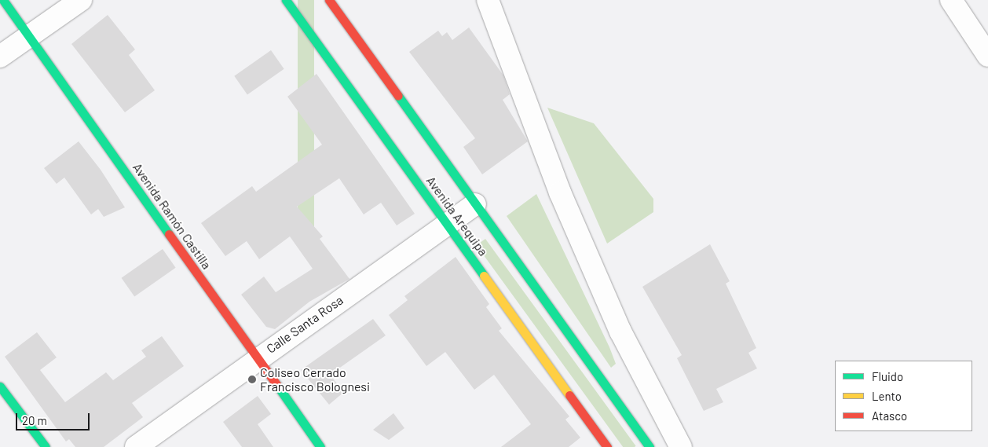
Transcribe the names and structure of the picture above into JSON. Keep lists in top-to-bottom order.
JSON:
{
  "streets": {
    "main road": ["Avenida Ramón Castilla", "Avenida Arequipa"],
    "street": ["Calle Santa Rosa"]
  },
  "crossings": [
    ["Avenida Ramón Castilla", "Calle Santa Rosa"],
    ["Avenida Arequipa", "Calle Santa Rosa"]
  ],
  "places": ["Coliseo Cerrado Francisco Bolognesi"],
  "legend": ["Fluido", "Lento", "Atasco"],
  "scale_bar": "20 m"
}
